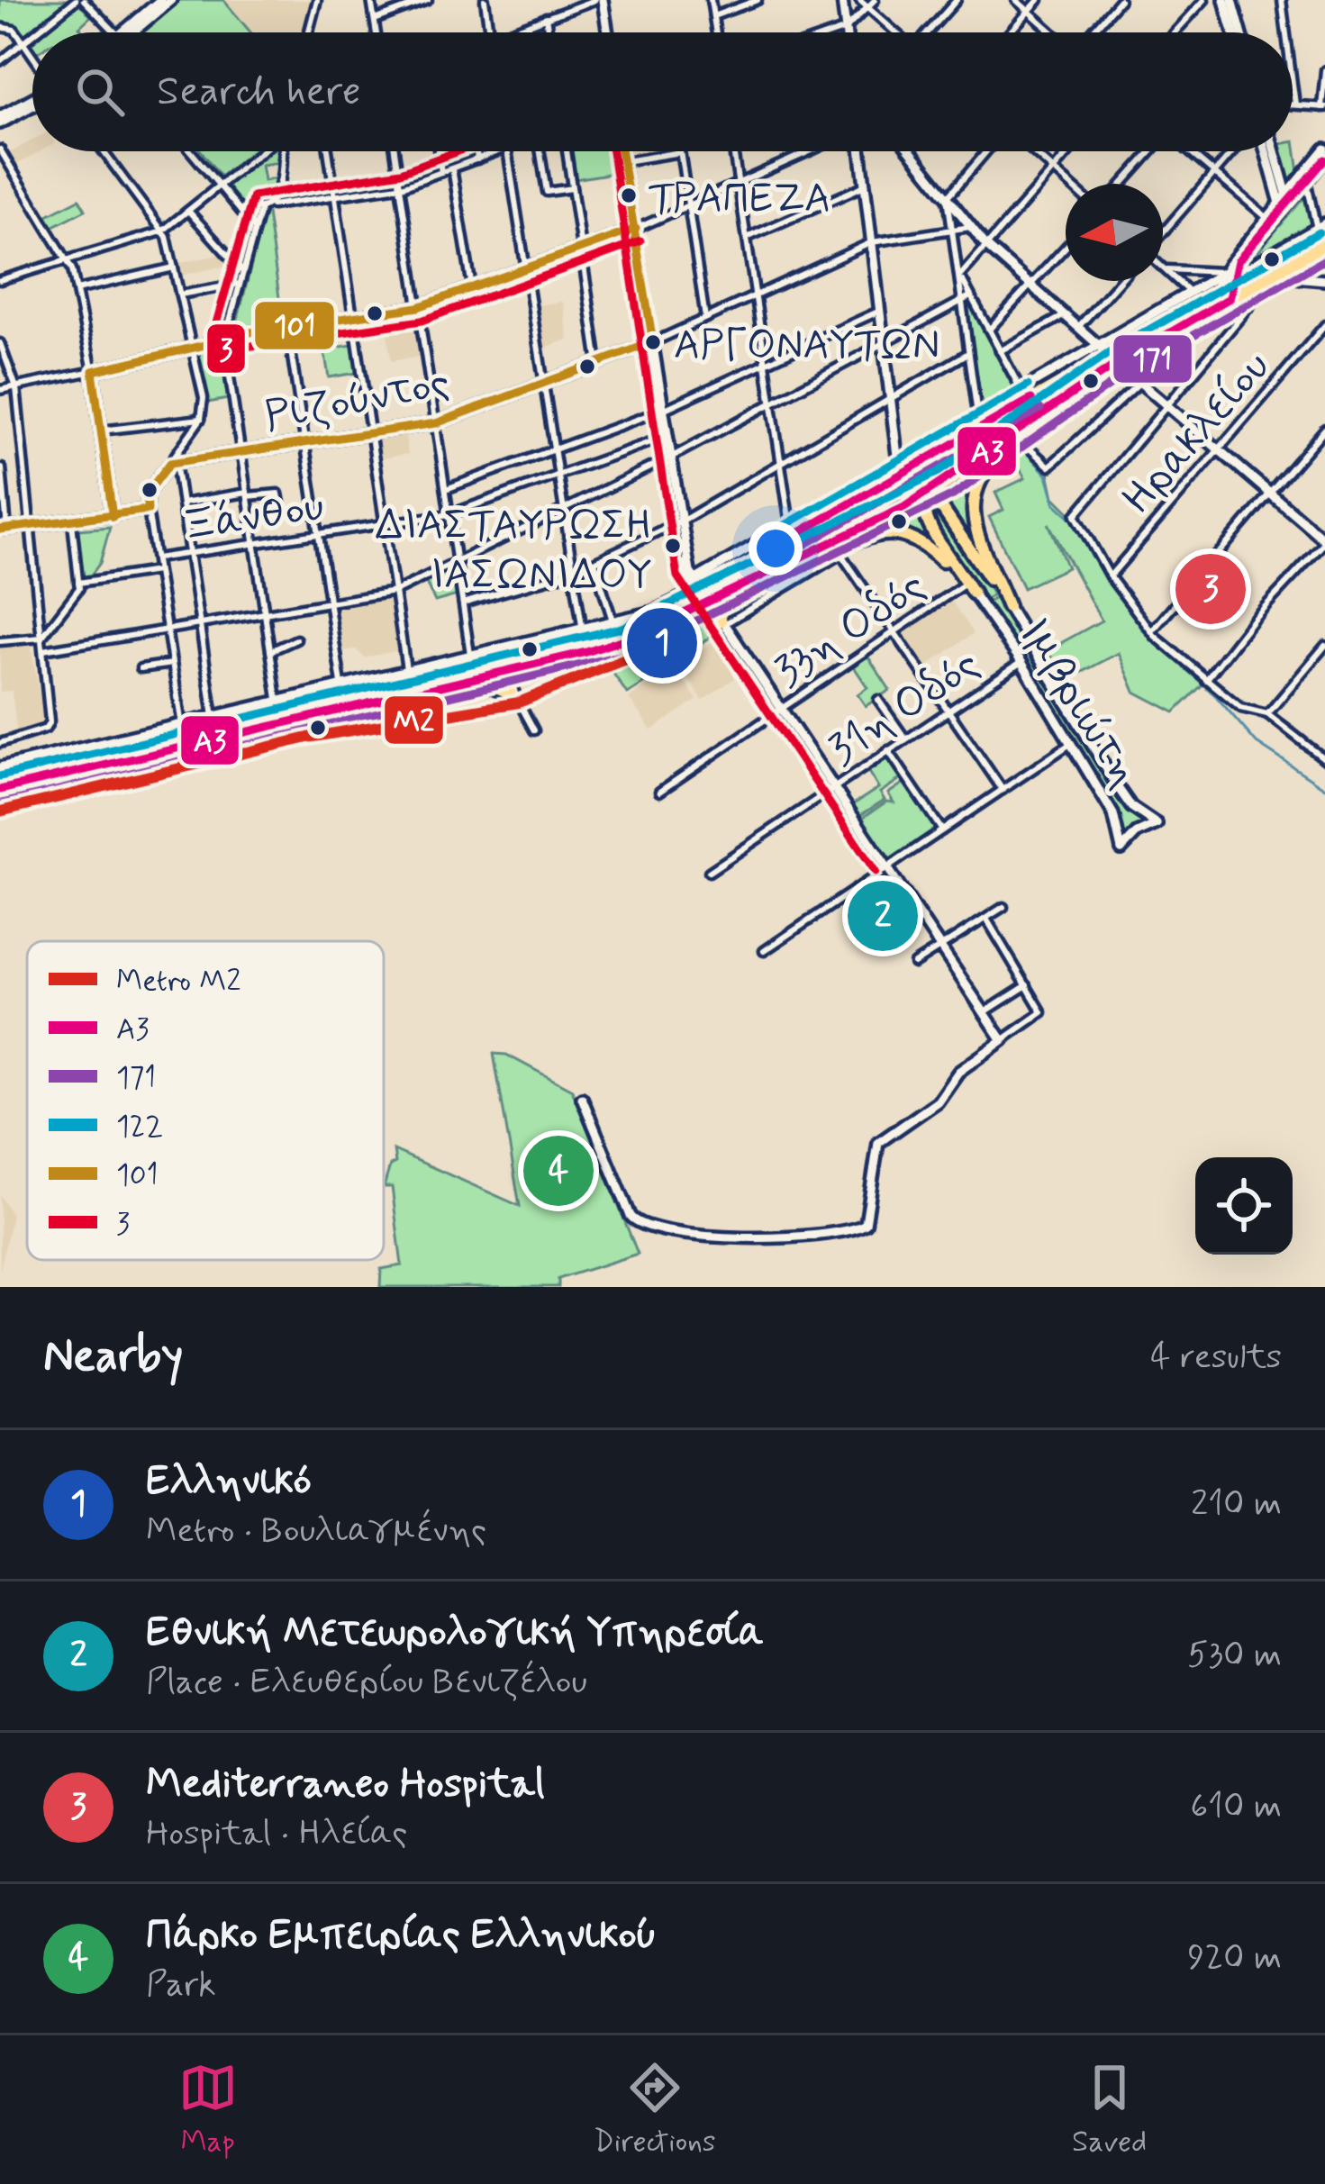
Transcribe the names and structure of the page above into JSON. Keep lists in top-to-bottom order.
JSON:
{
  "streets": {
    "street": [
      "Ριζούντος",
      "Ηρακλείου",
      "Ξάνθου",
      "33η Οδός",
      "Ιμβριώτη",
      "31η Οδός"
    ]
  },
  "crossings": [
    ["33η Οδός", "Ιμβριώτη"],
    ["Ιμβριώτη", "31η Οδός"]
  ],
  "places": ["ΤΡΑΠΕΖΑ", "ΑΡΓΟΝΑΥΤΩΝ", "ΔΙΑΣΤΑΥΡΩΣΗ ΙΑΣΩΝΙΔΟΥ"],
  "lines": [
    "transit line 101",
    "transit line 3",
    "transit line Α3",
    "transit line 122",
    "transit line 171",
    "metro line Μ2"
  ],
  "legend": [
    "Metro Μ2",
    "Α3",
    "171",
    "122",
    "101",
    "3"
  ],
  "north": "left",
  "page": {
    "search": "Search here",
    "pins": [
      "3",
      "1",
      "2",
      "4"
    ],
    "heading": ["Nearby", "4 results"],
    "list": [
      {
        "mark": "1",
        "name": "Ελληνικό",
        "note": "Metro · Βουλιαγμένης",
        "value": "210 m"
      },
      {
        "mark": "2",
        "name": "Εθνική Μετεωρολογική Υπηρεσία",
        "note": "Place · Ελευθερίου Βενιζέλου",
        "value": "530 m"
      },
      {
        "mark": "3",
        "name": "Mediterraneo Hospital",
        "note": "Hospital · Ηλείας",
        "value": "610 m"
      },
      {
        "mark": "4",
        "name": "Πάρκο Εμπειρίας Ελληνικού",
        "note": "Park",
        "value": "920 m"
      }
    ],
    "nav": ["Map", "Directions", "Saved"]
  }
}
